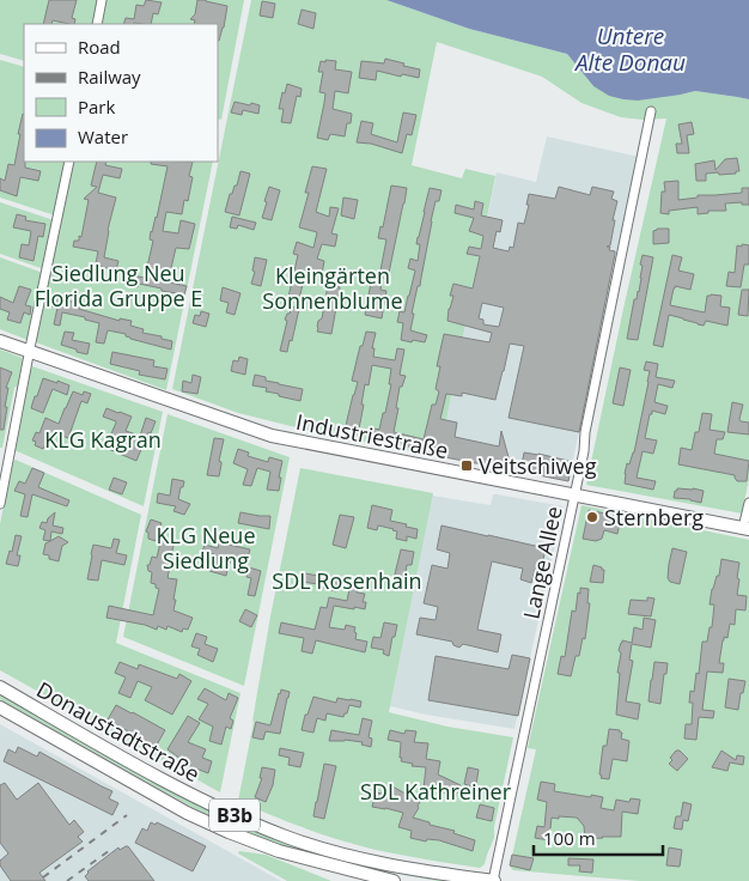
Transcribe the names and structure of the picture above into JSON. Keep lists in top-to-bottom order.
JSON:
{
  "streets": {
    "main road": ["Industriestraße", "Donaustadtstraße", "B3b"],
    "street": ["Lange Allee"]
  },
  "crossings": [
    ["Industriestraße", "Lange Allee"],
    ["Lange Allee", "Donaustadtstraße"]
  ],
  "water": ["Untere Alte Donau"],
  "parks": [
    "Siedlung Neu Florida Gruppe E",
    "Kleingärten Sonnenblume",
    "KLG Kagran",
    "KLG Neue Siedlung",
    "SDL Rosenhain",
    "SDL Kathreiner"
  ],
  "places": {
    "transit": ["Veitschiweg"],
    "other": ["Sternberg"]
  },
  "legend": [
    "Road",
    "Railway",
    "Park",
    "Water"
  ],
  "scale_bar": "100 m"
}
